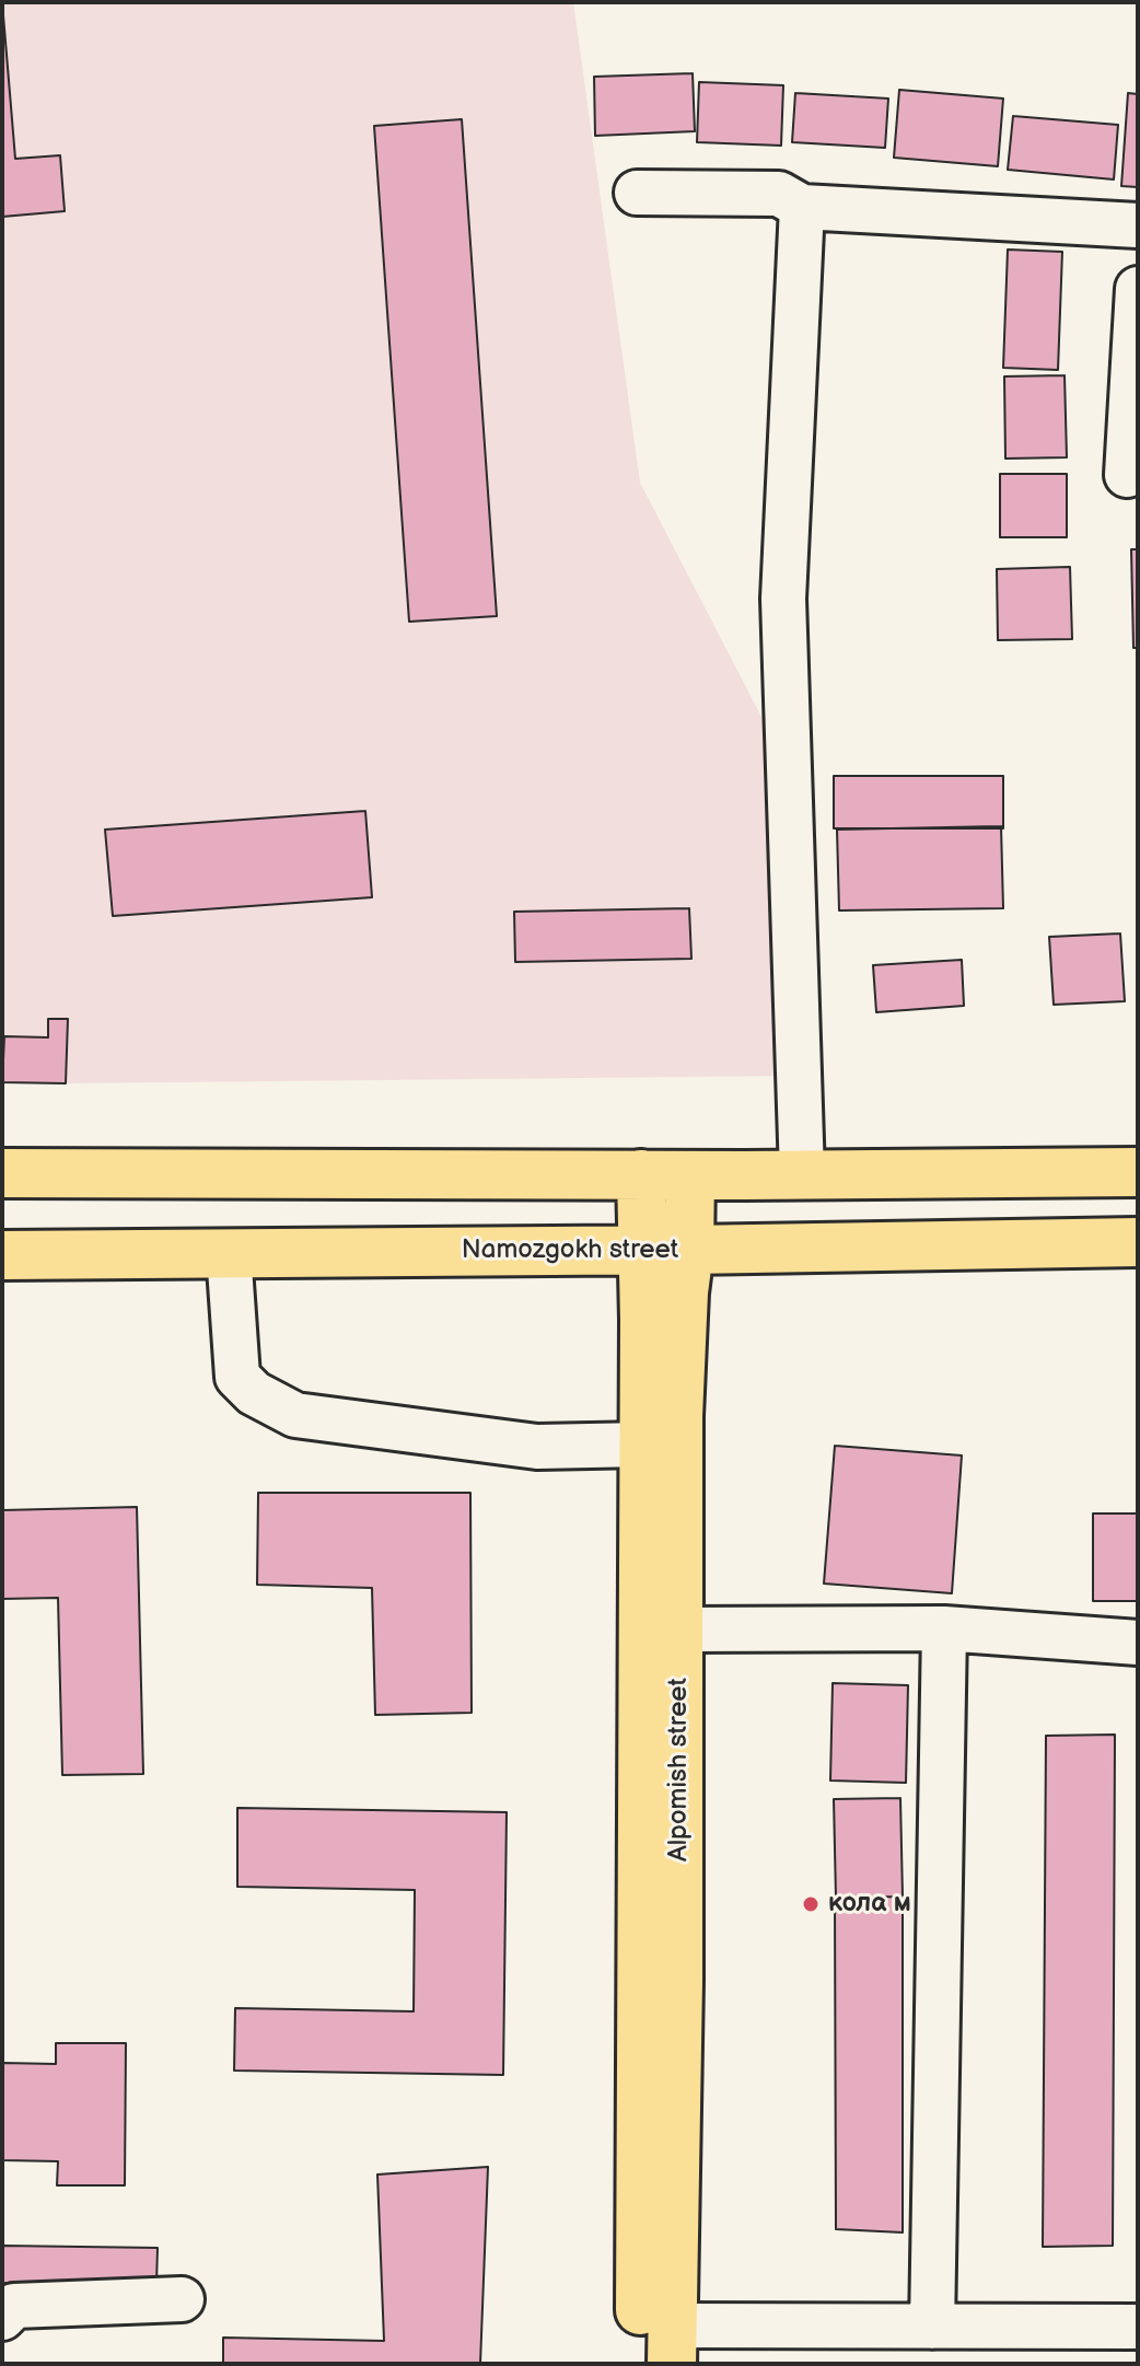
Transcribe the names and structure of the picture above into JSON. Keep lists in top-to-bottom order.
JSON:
{
  "streets": {
    "main road": ["Namozgokh street", "Alpomish street"]
  },
  "crossings": [
    ["Namozgokh street", "Alpomish street"]
  ],
  "places": ["кола м"]
}
